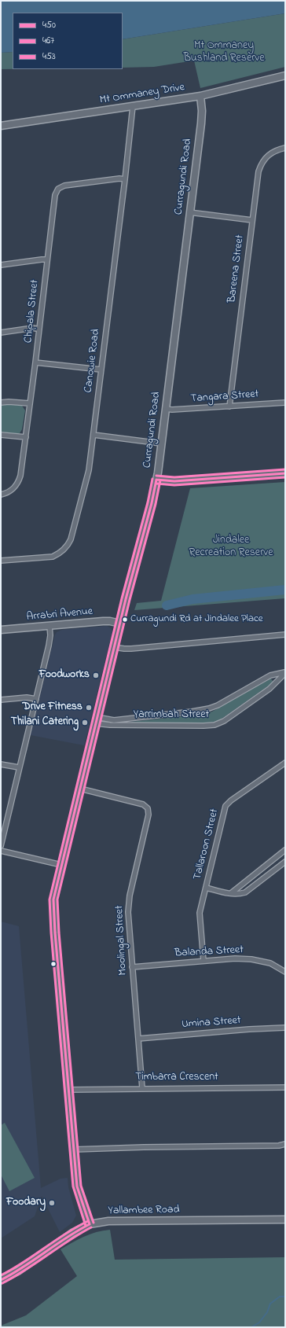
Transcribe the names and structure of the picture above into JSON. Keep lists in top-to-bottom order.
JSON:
{
  "streets": {
    "street": [
      "Mt Ommaney Drive",
      "Curragundi Road",
      "Bareena Street",
      "Chipala Street",
      "Canowie Road",
      "Tangara Street",
      "Arrabri Avenue",
      "Yarrimbah Street",
      "Tallaroon Street",
      "Moolingal Street",
      "Balanda Street",
      "Umina Street",
      "Timbarra Crescent",
      "Yallambee Road"
    ]
  },
  "crossings": [
    ["Mt Ommaney Drive", "Curragundi Road"],
    ["Mt Ommaney Drive", "Canowie Road"],
    ["Curragundi Road", "Tangara Street"],
    ["Curragundi Road", "Arrabri Avenue"],
    ["Curragundi Road", "Yarrimbah Street"],
    ["Curragundi Road", "Moolingal Street"],
    ["Curragundi Road", "Timbarra Crescent"],
    ["Curragundi Road", "Yallambee Road"],
    ["Bareena Street", "Tangara Street"],
    ["Chipala Street", "Canowie Road"],
    ["Tallaroon Street", "Balanda Street"],
    ["Moolingal Street", "Balanda Street"],
    ["Moolingal Street", "Umina Street"],
    ["Moolingal Street", "Timbarra Crescent"]
  ],
  "parks": ["Mt Ommaney Bushland Reserve", "Jindalee Recreation Reserve"],
  "places": [
    "Curragundi Rd at Jindalee Place",
    "Foodworks",
    "Drive Fitness",
    "Thilani Catering",
    "Foodary"
  ],
  "lines": ["transit line 453", "transit line 450", "transit line 467"],
  "legend": ["450", "467", "453"]
}
